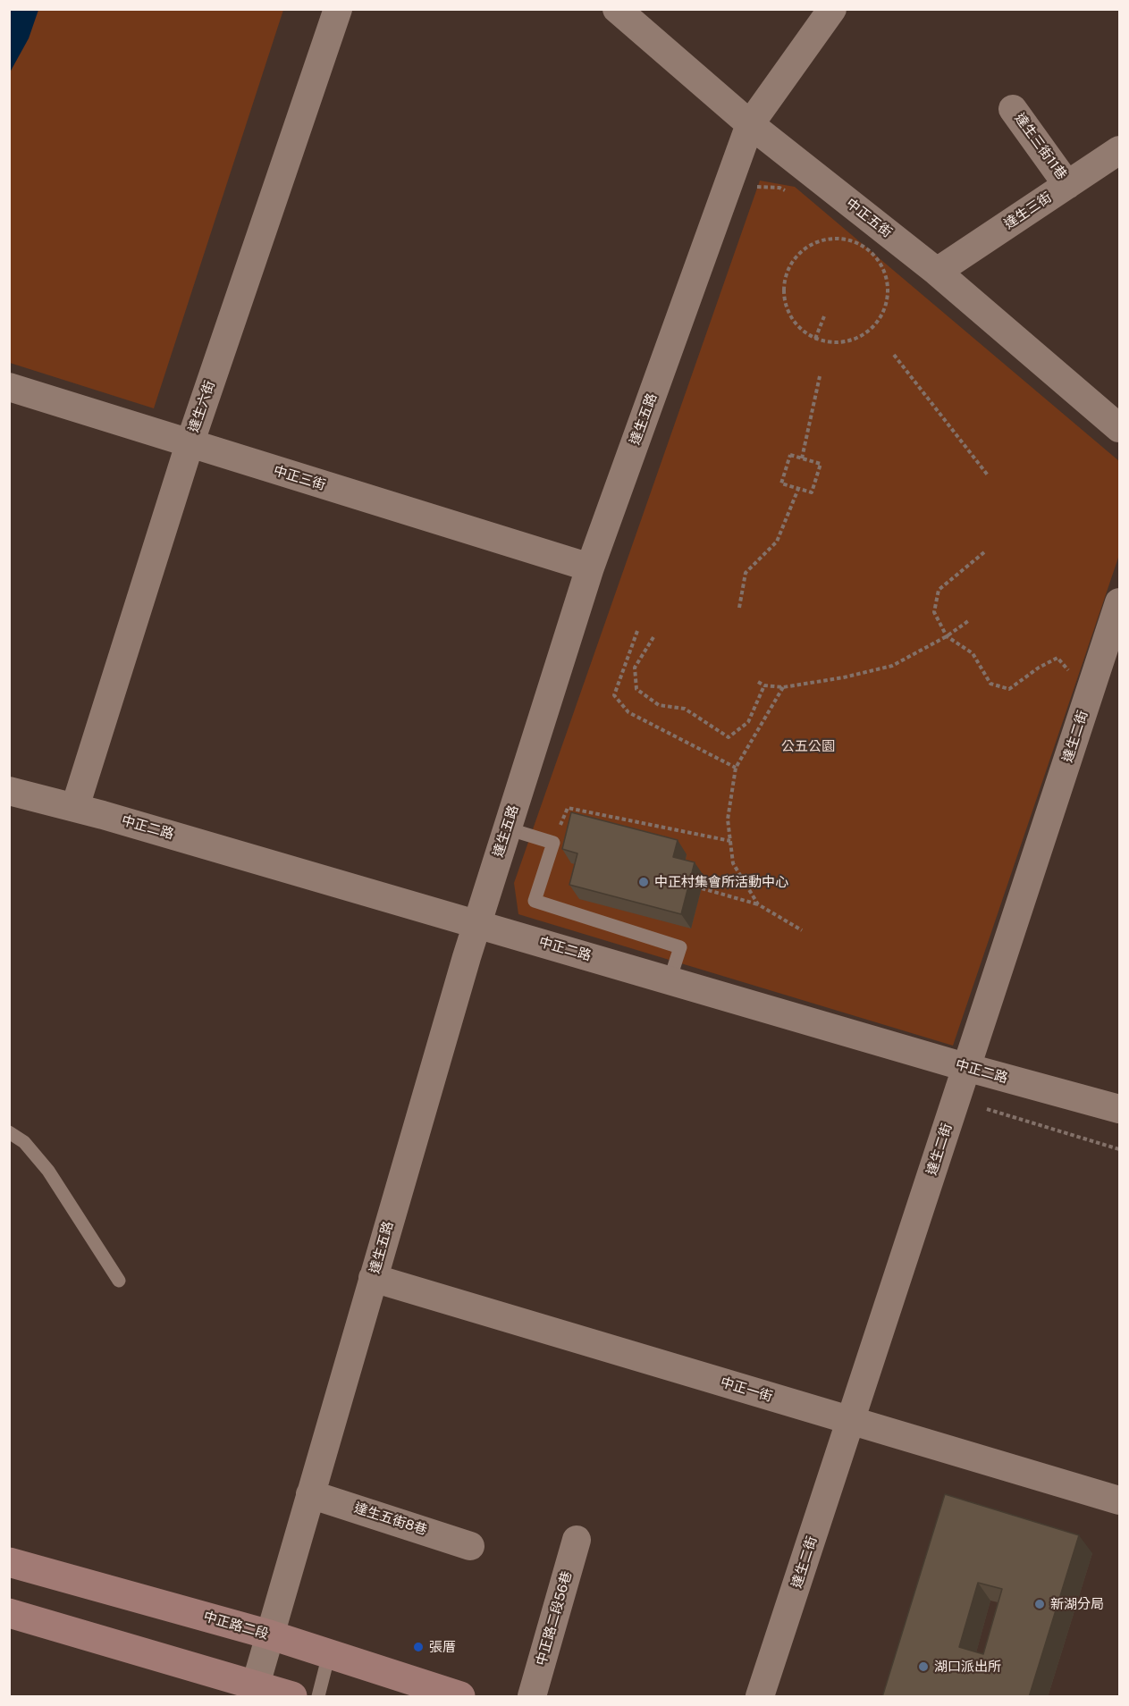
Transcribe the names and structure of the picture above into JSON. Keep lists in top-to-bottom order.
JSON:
{
  "streets": {
    "main road": ["中正路二段"],
    "street": [
      "達生三街11巷",
      "達生三街",
      "中正五街",
      "達生六街",
      "達生五路",
      "中正三街",
      "達生二街",
      "中正二路",
      "中正一街",
      "達生五街8巷",
      "中正路二段56巷"
    ]
  },
  "crossings": [
    ["達生三街11巷", "達生三街"],
    ["達生三街", "中正五街"],
    ["中正五街", "達生五路"],
    ["達生六街", "中正三街"],
    ["達生六街", "中正二路"],
    ["達生五路", "中正三街"],
    ["達生五路", "中正二路"],
    ["達生五路", "中正一街"],
    ["達生五路", "達生五街8巷"],
    ["達生五路", "中正路二段"],
    ["達生二街", "中正二路"],
    ["達生二街", "中正一街"]
  ],
  "parks": ["公五公園"],
  "places": [
    "中正村集會所活動中心",
    "新湖分局",
    "張厝",
    "湖口派出所"
  ]
}
